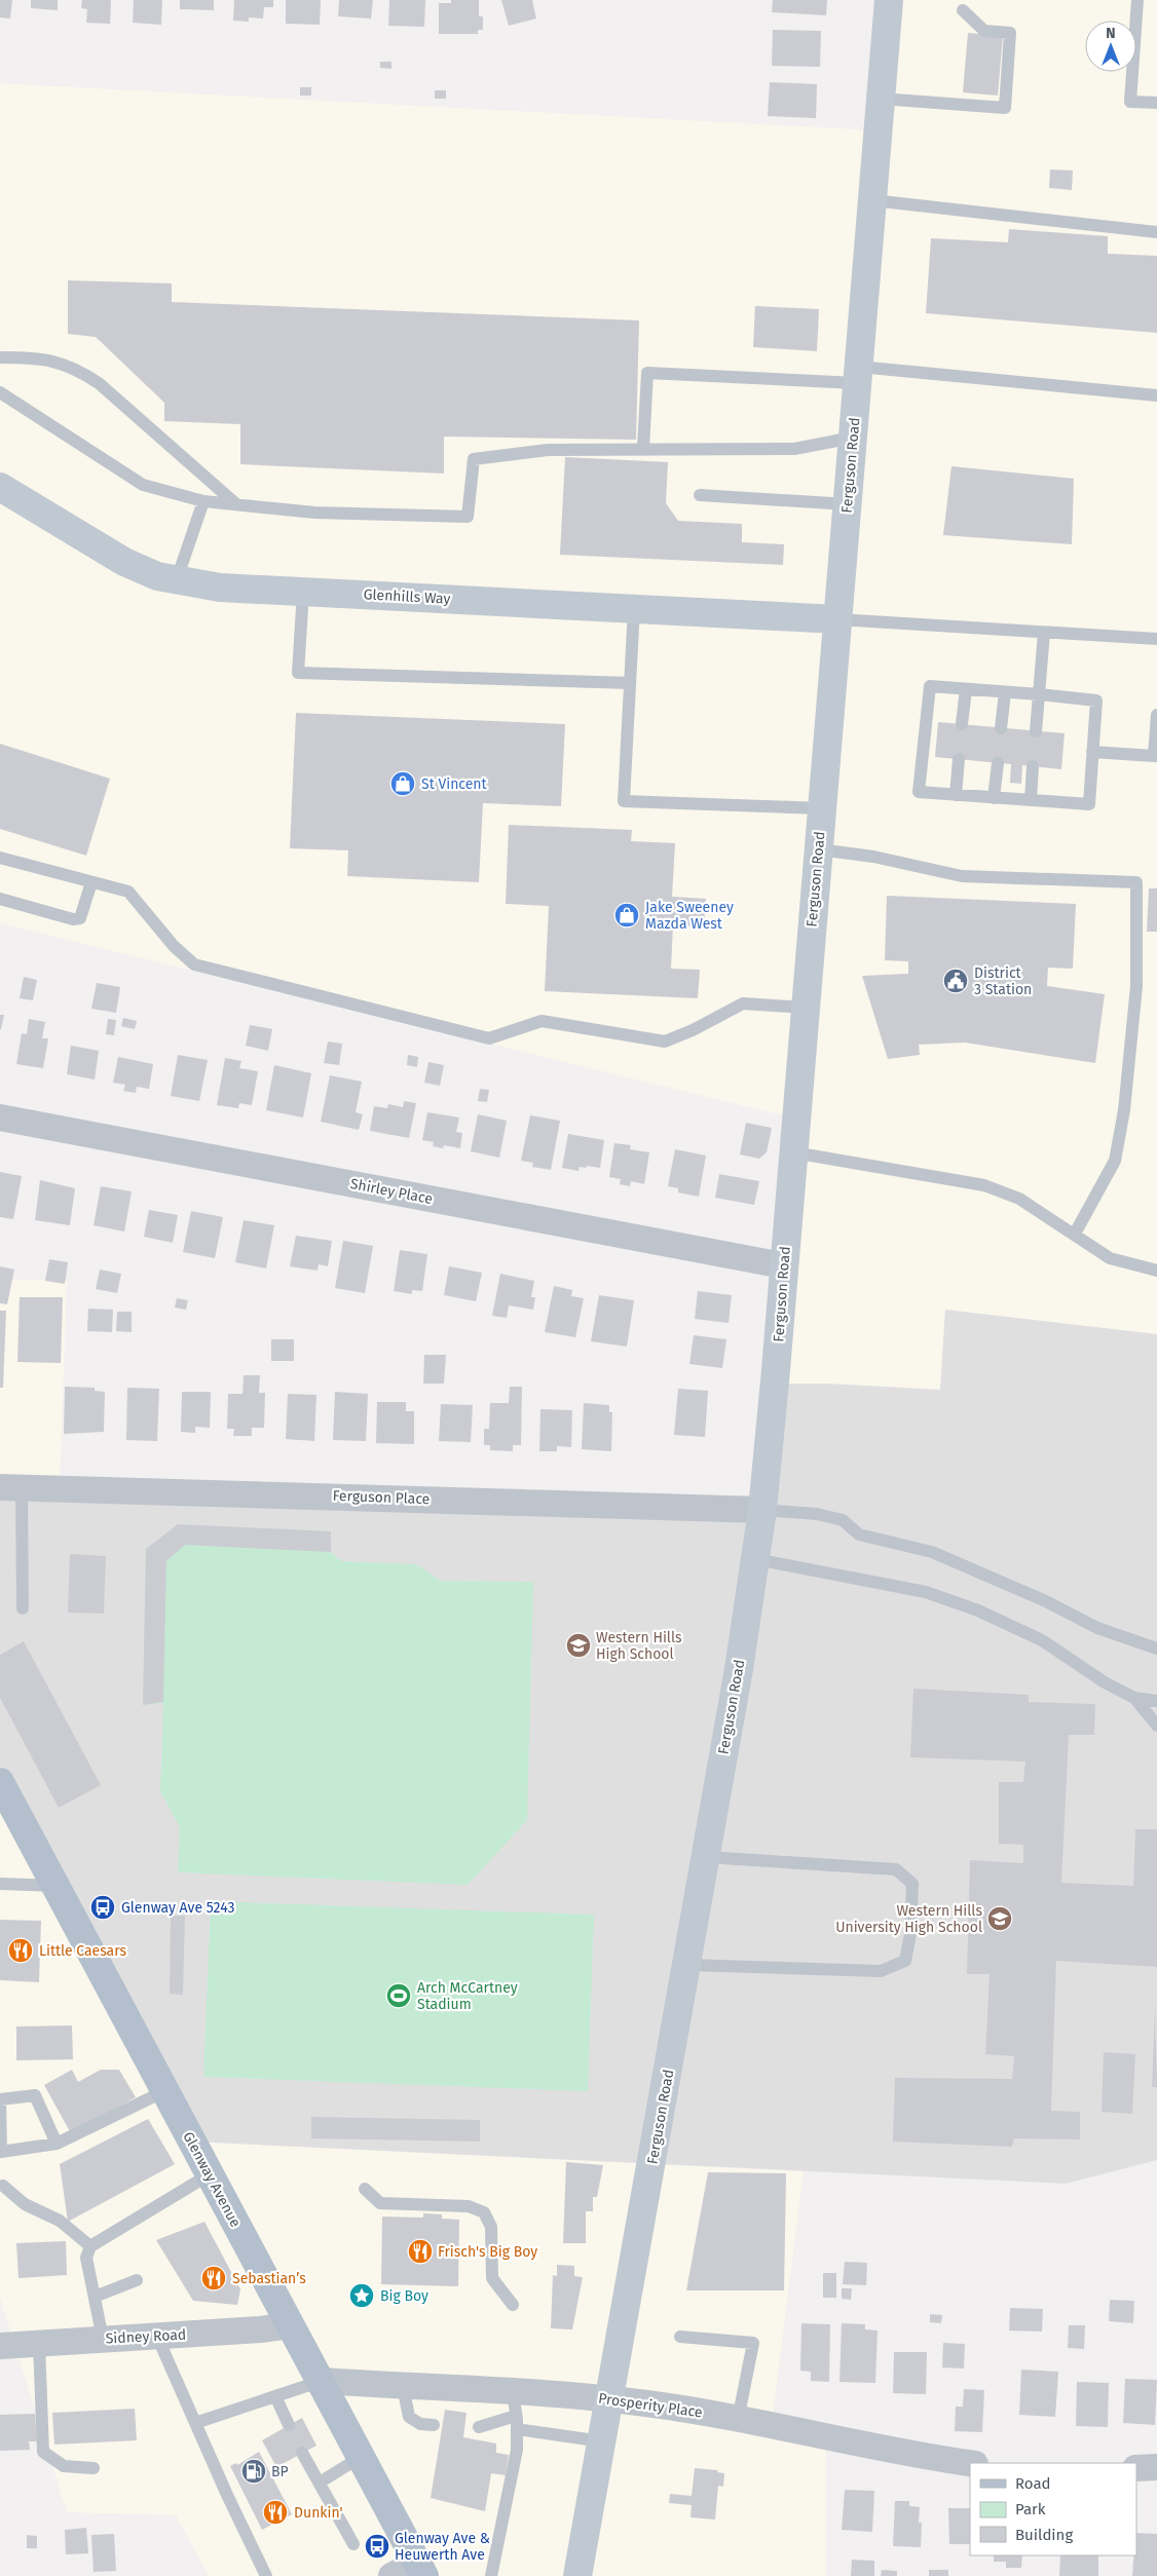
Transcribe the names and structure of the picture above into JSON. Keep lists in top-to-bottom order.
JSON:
{
  "streets": {
    "main road": ["Glenway Avenue"],
    "street": [
      "Ferguson Road",
      "Glenhills Way",
      "Shirley Place",
      "Ferguson Place",
      "Sidney Road",
      "Prosperity Place"
    ]
  },
  "crossings": [
    ["Ferguson Road", "Glenhills Way"],
    ["Ferguson Road", "Shirley Place"],
    ["Ferguson Road", "Ferguson Place"],
    ["Ferguson Road", "Prosperity Place"],
    ["Glenway Avenue", "Sidney Road"],
    ["Glenway Avenue", "Prosperity Place"]
  ],
  "places": {
    "shop": ["St Vincent", "Jake Sweeney Mazda West"],
    "public building": ["District 3 Station"],
    "school or university": ["Western Hills High School", "Western Hills University High School"],
    "bus stop": ["Glenway Ave 5243", "Glenway Ave & Heuwerth Ave"],
    "restaurant": [
      "Little Caesars",
      "Frisch's Big Boy",
      "Sebastian’s",
      "Dunkin'"
    ],
    "sports": ["Arch McCartney Stadium"],
    "place": ["Big Boy"],
    "fuel station": ["BP"]
  },
  "legend": ["Road", "Park", "Building"],
  "north": "top"
}
